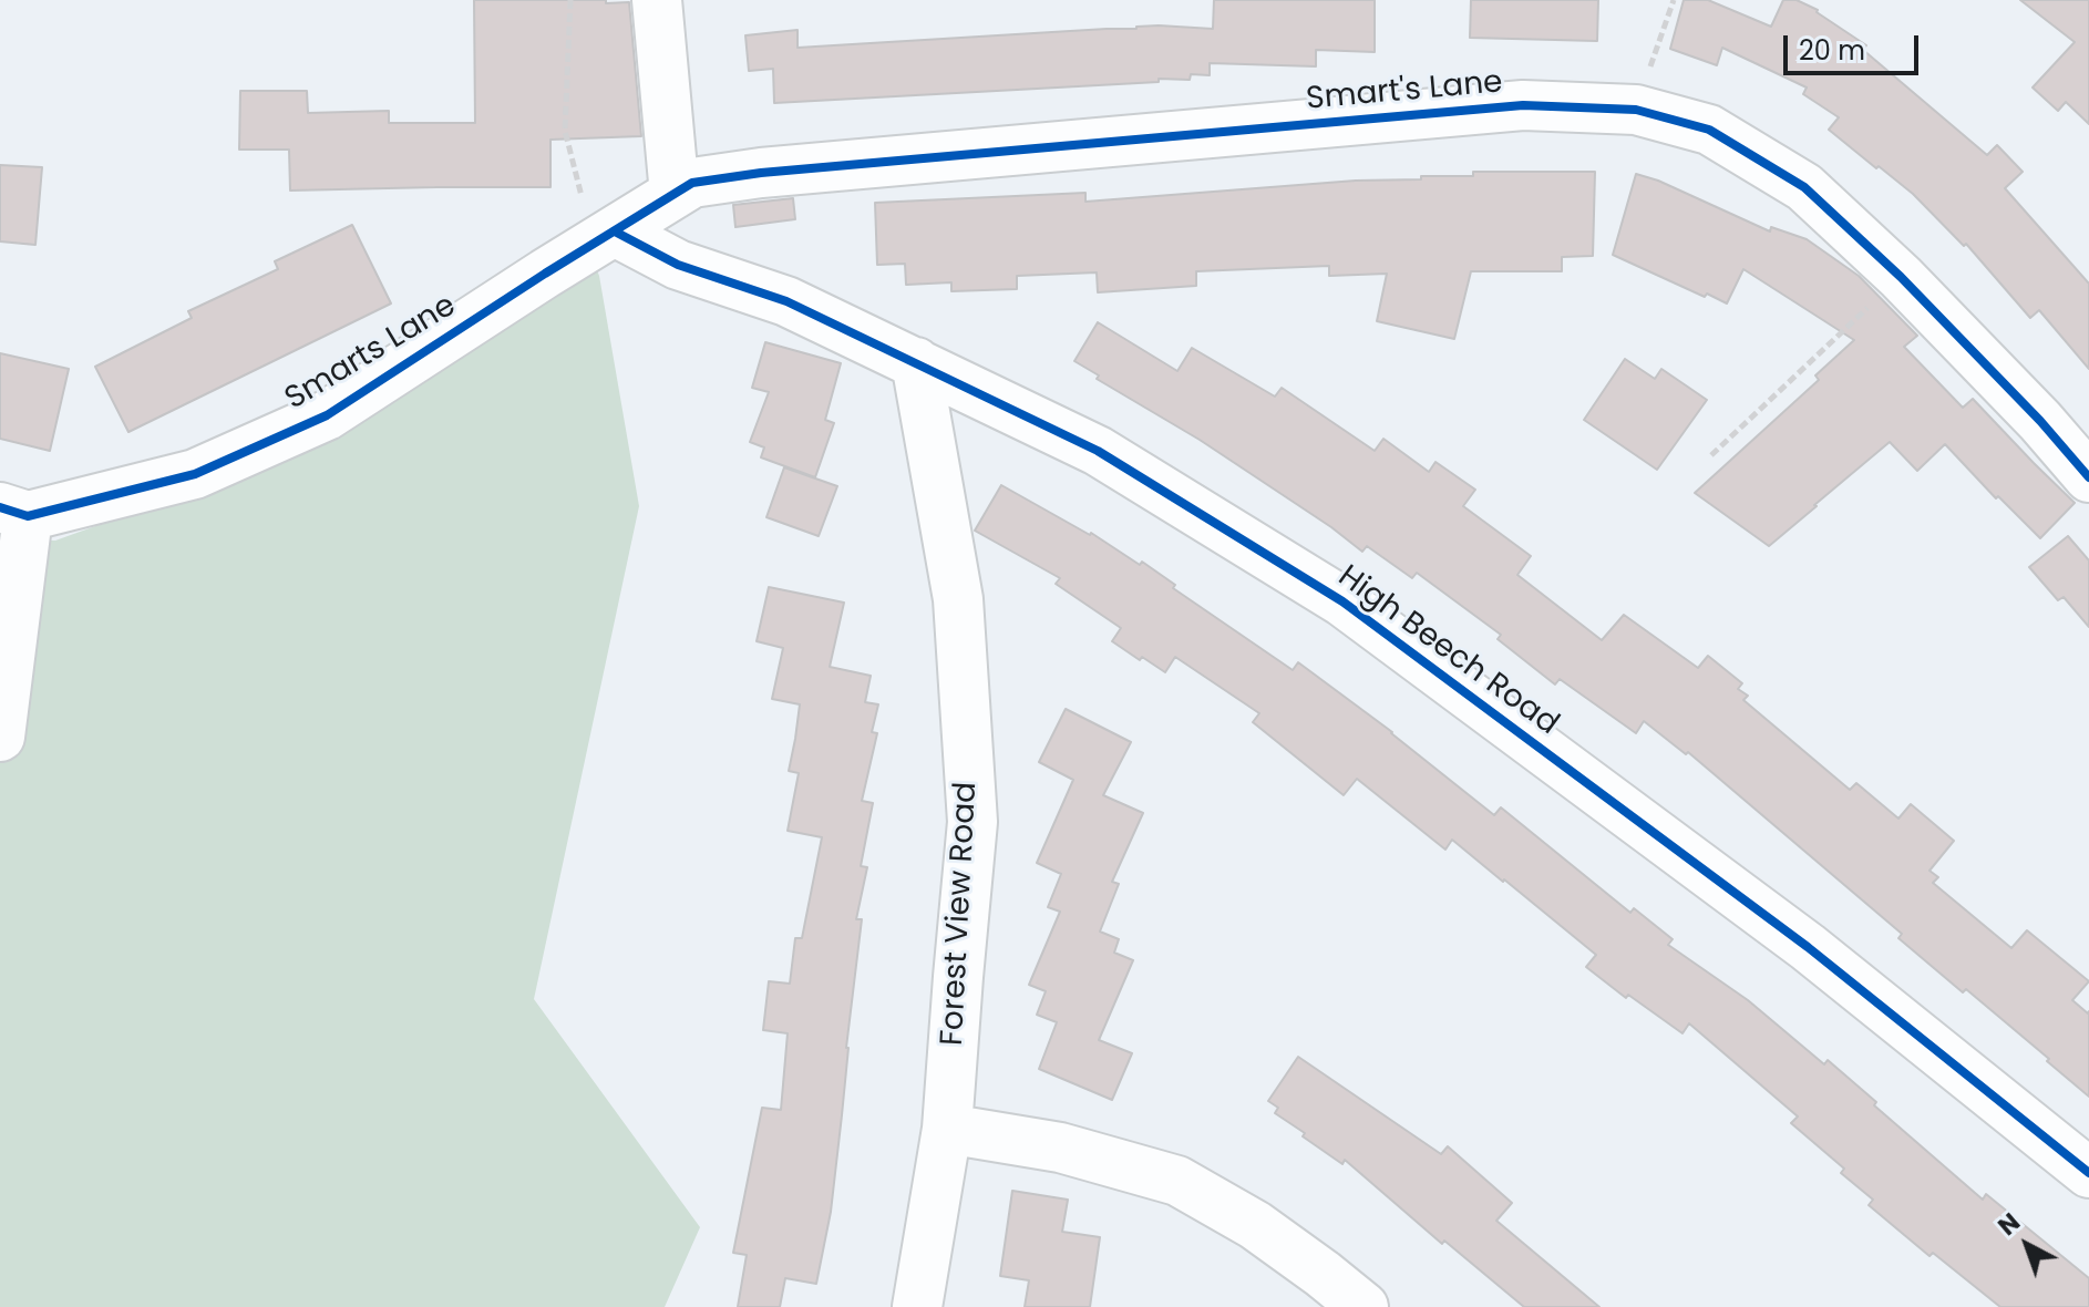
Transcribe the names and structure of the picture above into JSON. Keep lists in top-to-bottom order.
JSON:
{
  "streets": {
    "street": [
      "Smart's Lane",
      "Smarts Lane",
      "High Beech Road",
      "Forest View Road"
    ]
  },
  "crossings": [
    ["Smart's Lane", "Smarts Lane"],
    ["Smarts Lane", "High Beech Road"],
    ["High Beech Road", "Forest View Road"]
  ],
  "scale_bar": "20 m",
  "north": "top left"
}
